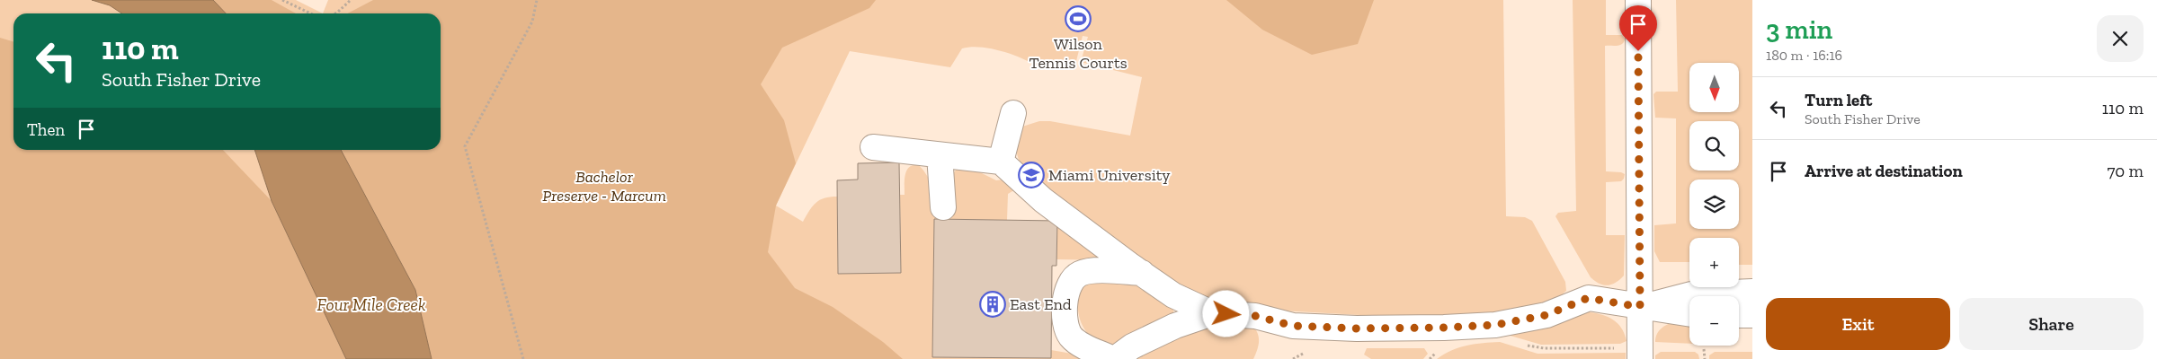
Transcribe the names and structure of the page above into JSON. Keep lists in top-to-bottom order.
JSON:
{
  "water": ["Four Mile Creek"],
  "parks": ["Bachelor Preserve - Marcum"],
  "places": {
    "sports": ["Wilson Tennis Courts"],
    "school or university": ["Miami University"],
    "building": ["East End"]
  },
  "north": "bottom",
  "page": {
    "heading": ["3 min", "180 m · 16:16"],
    "turn": ["110 m", "South Fisher Drive"],
    "map_buttons": ["+", "−"],
    "list": [
      {
        "name": "Turn left",
        "note": "South Fisher Drive",
        "value": "110 m"
      },
      {
        "name": "Arrive at destination",
        "value": "70 m"
      }
    ],
    "then": "Then",
    "buttons": ["Exit", "Share"]
  }
}
